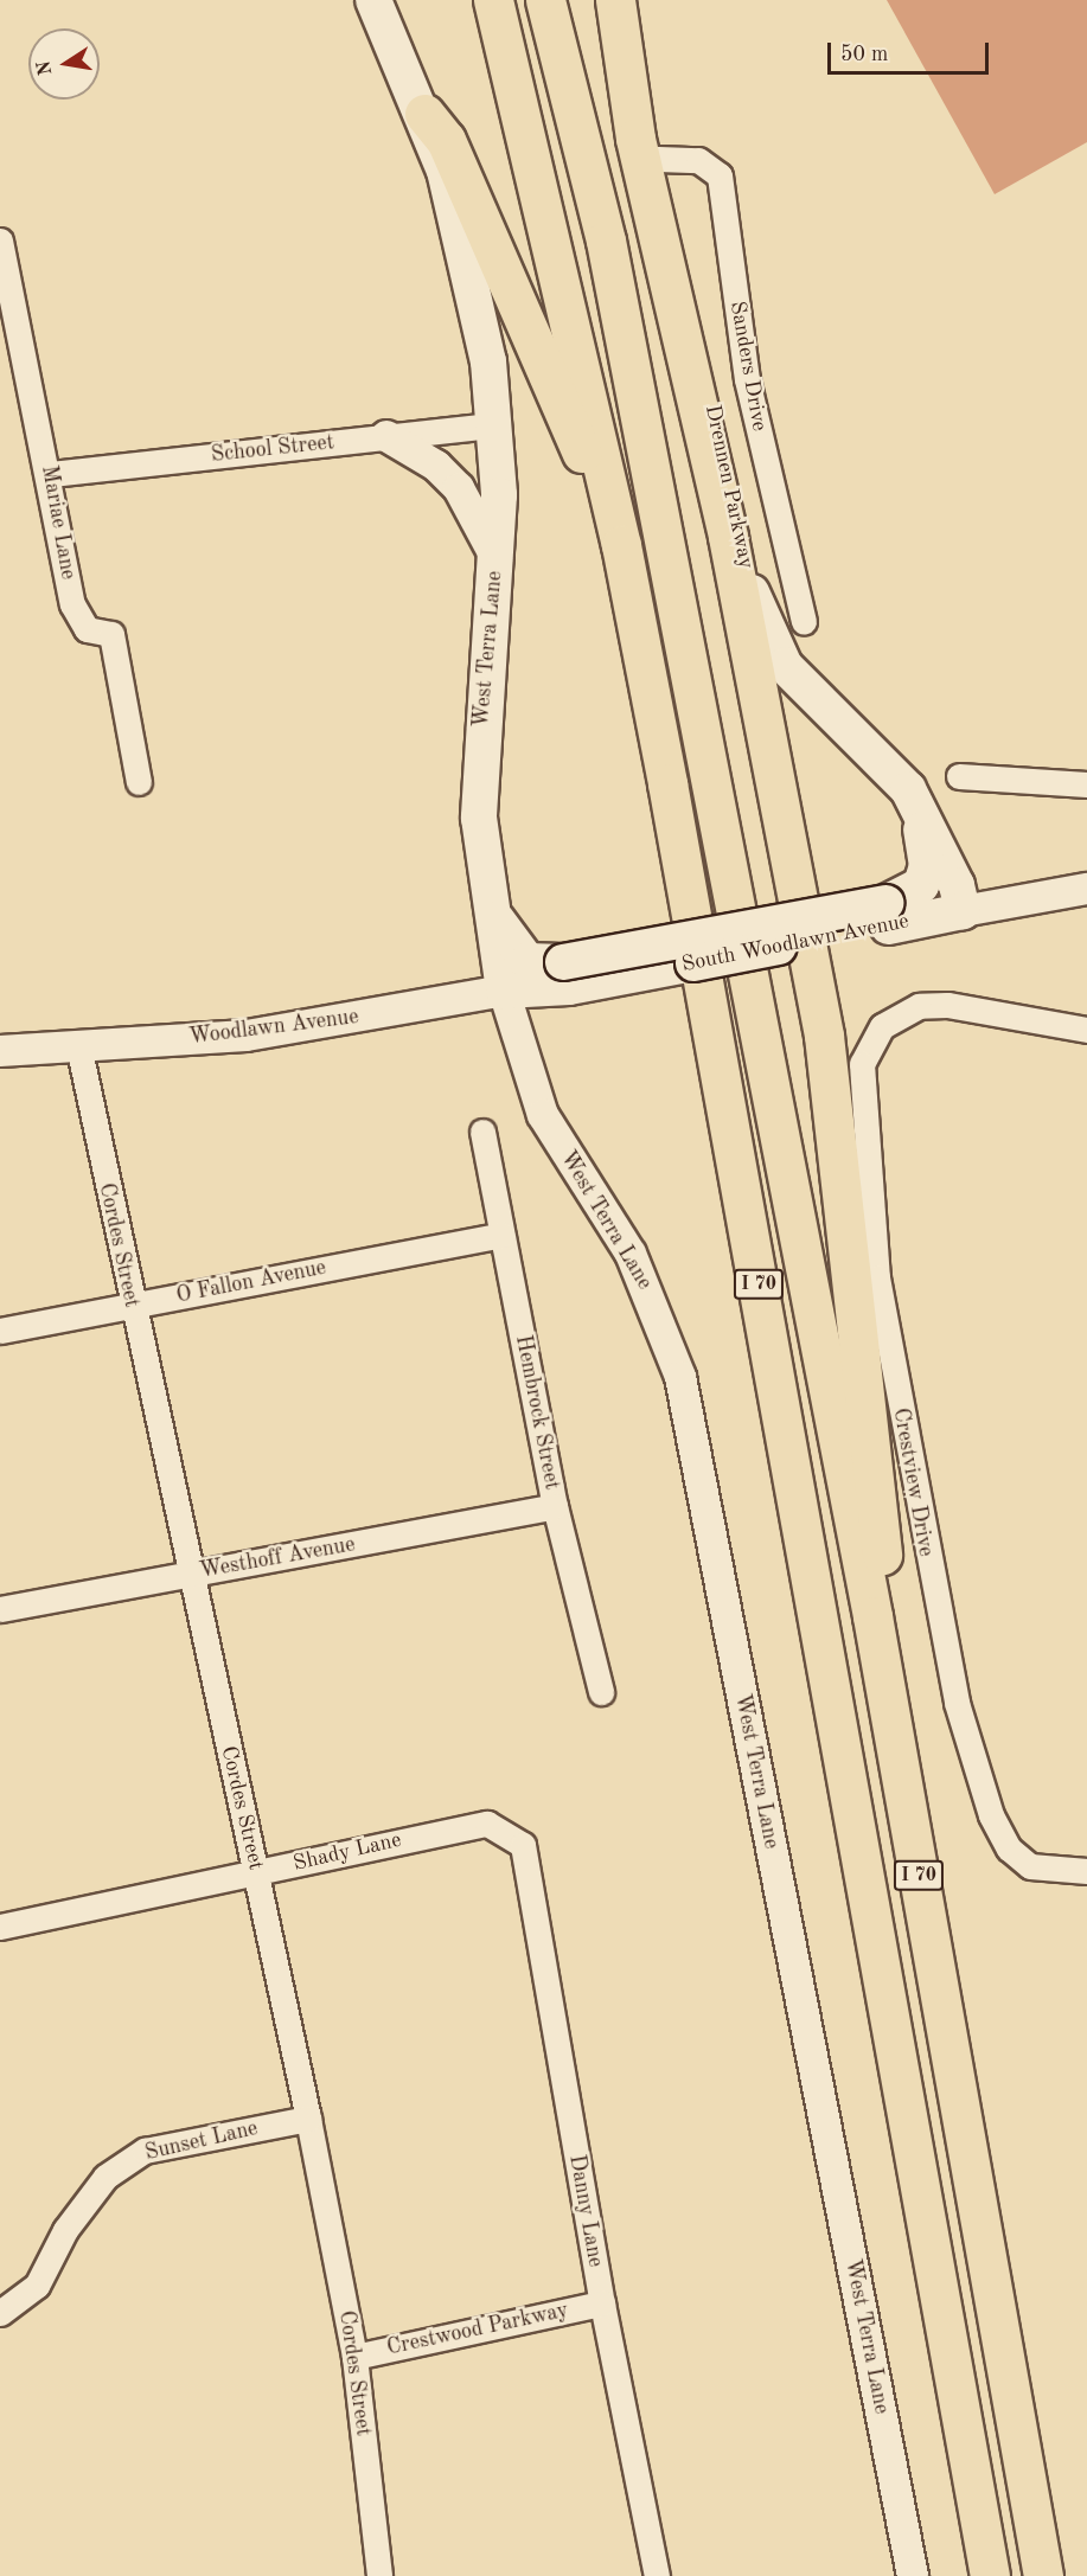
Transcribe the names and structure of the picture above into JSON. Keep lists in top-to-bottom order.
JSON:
{
  "streets": {
    "highway": ["I 70"],
    "main road": ["Drennen Parkway", "West Terra Lane", "South Woodlawn Avenue"],
    "street": [
      "Sanders Drive",
      "School Street",
      "Mariae Lane",
      "Woodlawn Avenue",
      "Cordes Street",
      "O Fallon Avenue",
      "Hembrock Street",
      "Crestview Drive",
      "Westhoff Avenue",
      "Shady Lane",
      "Sunset Lane",
      "Danny Lane",
      "Crestwood Parkway"
    ]
  },
  "crossings": [
    ["Sanders Drive", "Drennen Parkway"],
    ["School Street", "Mariae Lane"],
    ["School Street", "West Terra Lane"],
    ["Drennen Parkway", "South Woodlawn Avenue"],
    ["West Terra Lane", "South Woodlawn Avenue"],
    ["West Terra Lane", "Woodlawn Avenue"],
    ["South Woodlawn Avenue", "Woodlawn Avenue"],
    ["Woodlawn Avenue", "Cordes Street"],
    ["Cordes Street", "O Fallon Avenue"],
    ["Cordes Street", "Westhoff Avenue"],
    ["Cordes Street", "Shady Lane"],
    ["Cordes Street", "Sunset Lane"],
    ["Cordes Street", "Crestwood Parkway"],
    ["O Fallon Avenue", "Hembrock Street"],
    ["Hembrock Street", "Westhoff Avenue"],
    ["Shady Lane", "Danny Lane"],
    ["Danny Lane", "Crestwood Parkway"]
  ],
  "scale_bar": "50 m",
  "north": "left"
}
